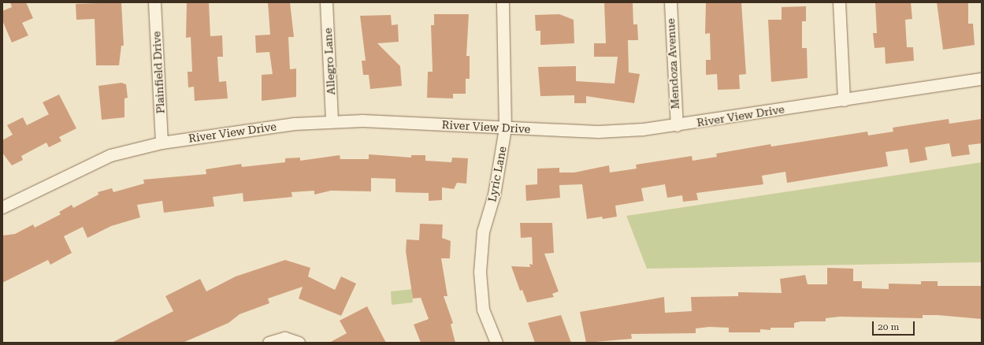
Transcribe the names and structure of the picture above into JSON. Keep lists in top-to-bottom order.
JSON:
{
  "streets": {
    "street": [
      "Allegro Lane",
      "Mendoza Avenue",
      "Plainfield Drive",
      "River View Drive",
      "Lyric Lane"
    ]
  },
  "crossings": [
    ["Allegro Lane", "River View Drive"],
    ["Mendoza Avenue", "River View Drive"],
    ["Plainfield Drive", "River View Drive"],
    ["River View Drive", "Lyric Lane"]
  ],
  "scale_bar": "20 m"
}
